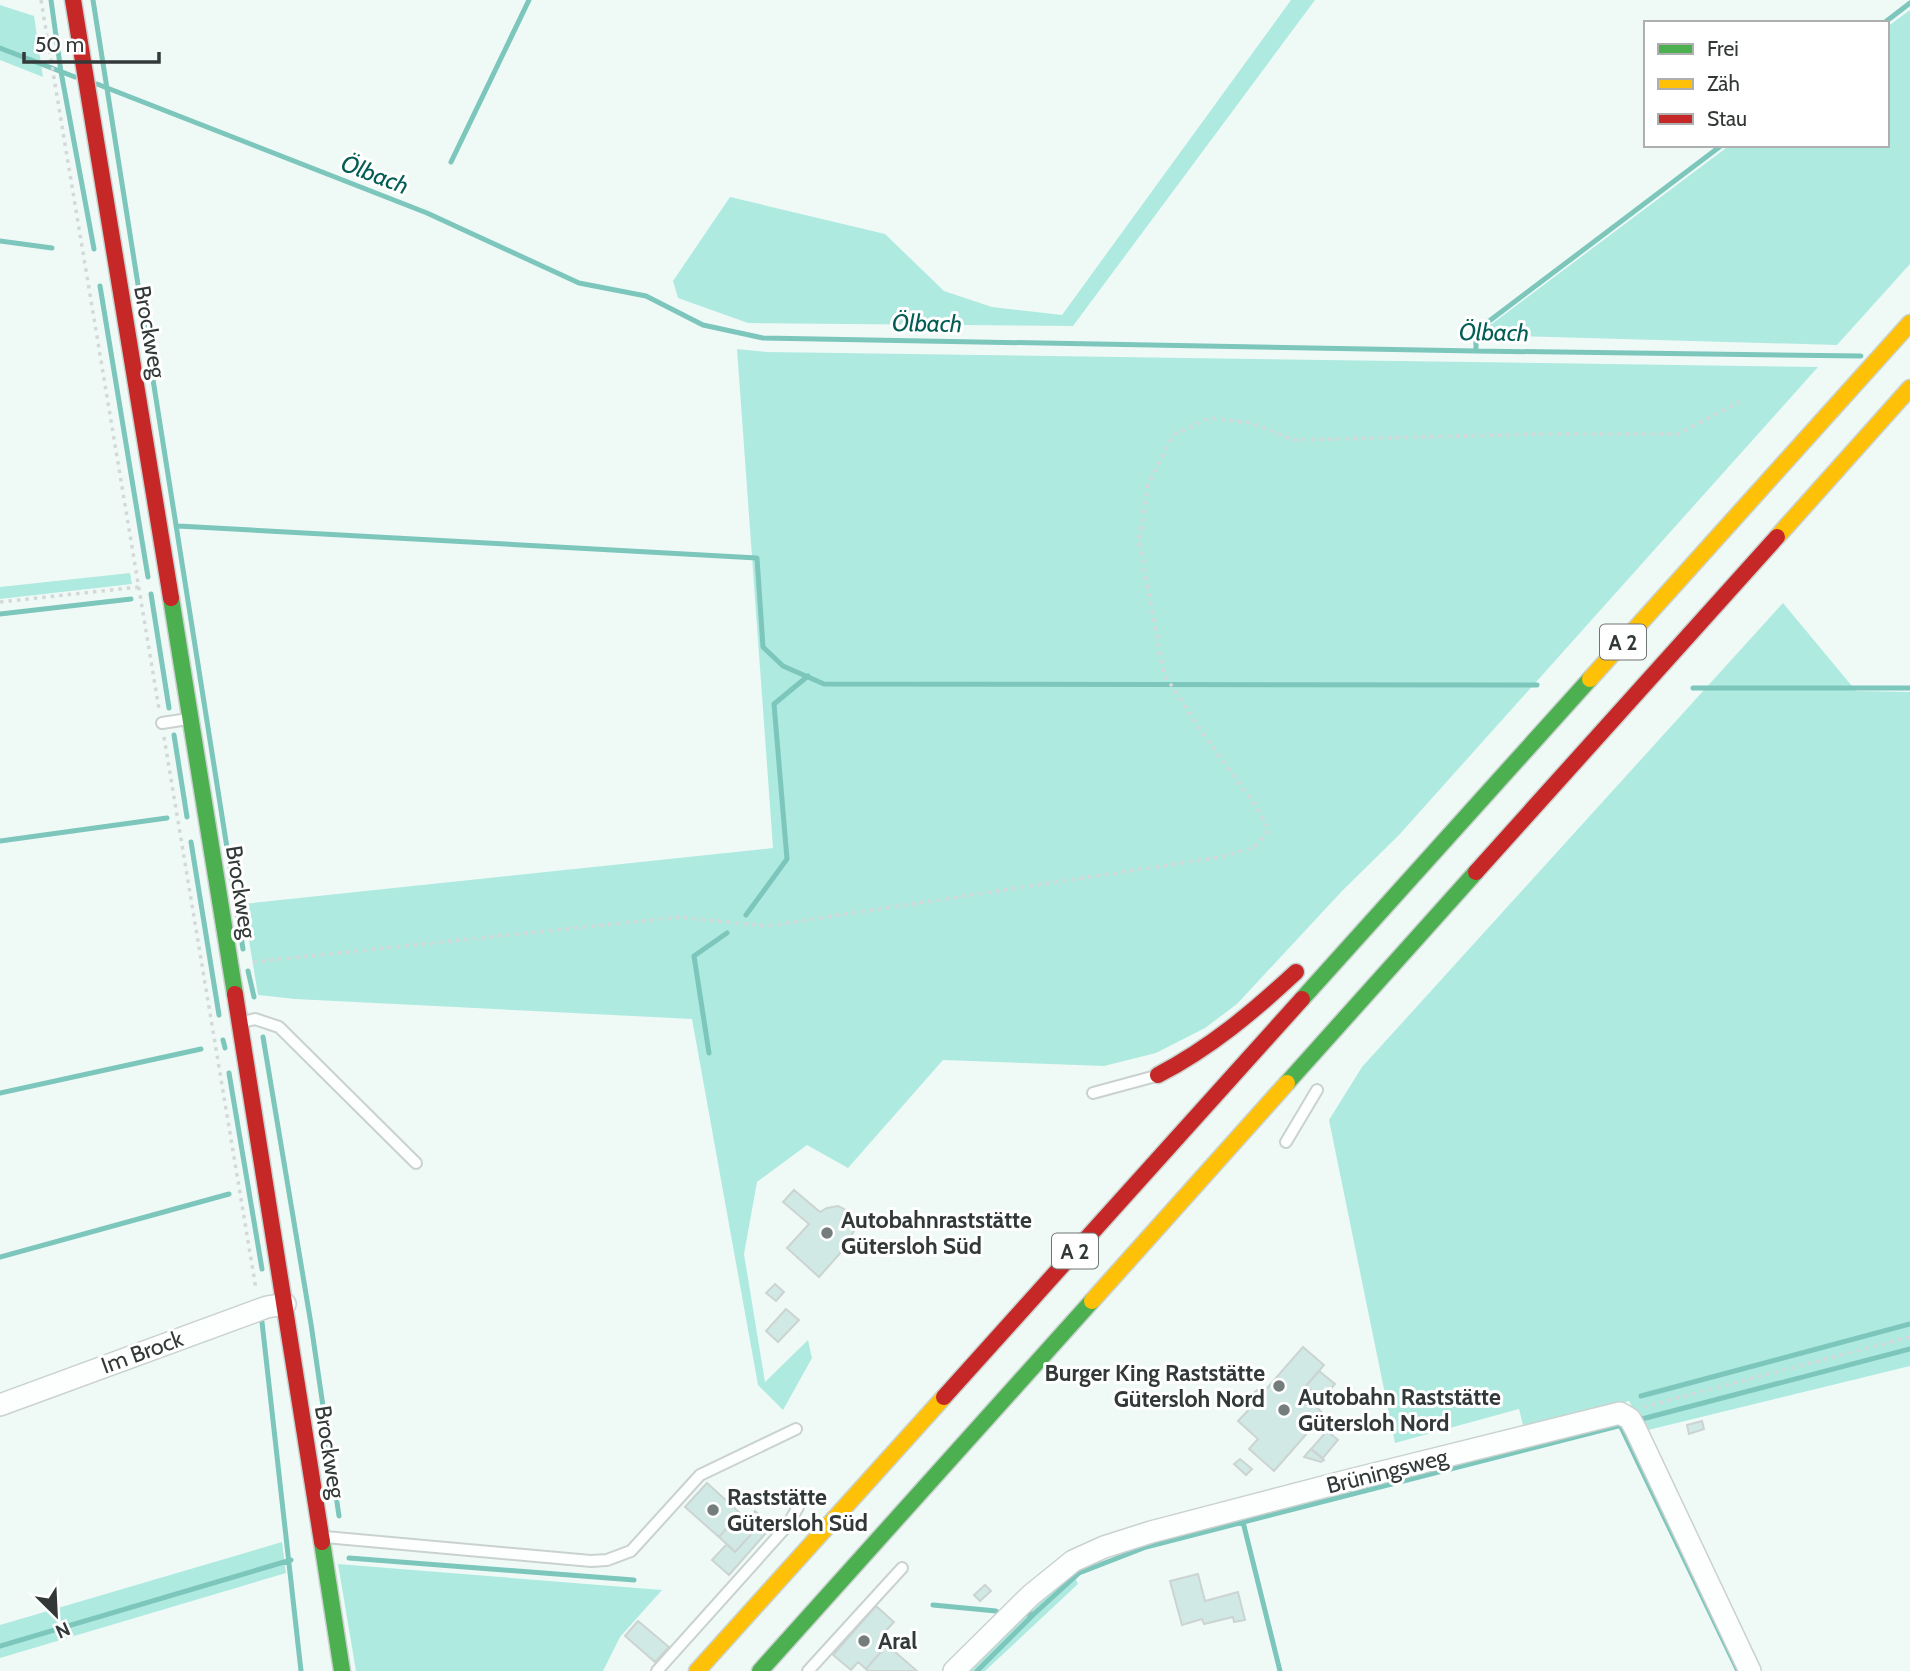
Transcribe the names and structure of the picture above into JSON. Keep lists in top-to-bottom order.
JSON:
{
  "streets": {
    "main road": ["Brockweg", "A 2"],
    "street": ["Im Brock", "Brüningsweg"]
  },
  "crossings": [
    ["Brockweg", "Im Brock"]
  ],
  "water": ["Ölbach"],
  "places": [
    "Autobahnraststätte Gütersloh Süd",
    "Burger King Raststätte Gütersloh Nord",
    "Autobahn Raststätte Gütersloh Nord",
    "Raststätte Gütersloh Süd",
    "Aral"
  ],
  "legend": ["Frei", "Zäh", "Stau"],
  "scale_bar": "50 m",
  "north": "bottom right"
}
